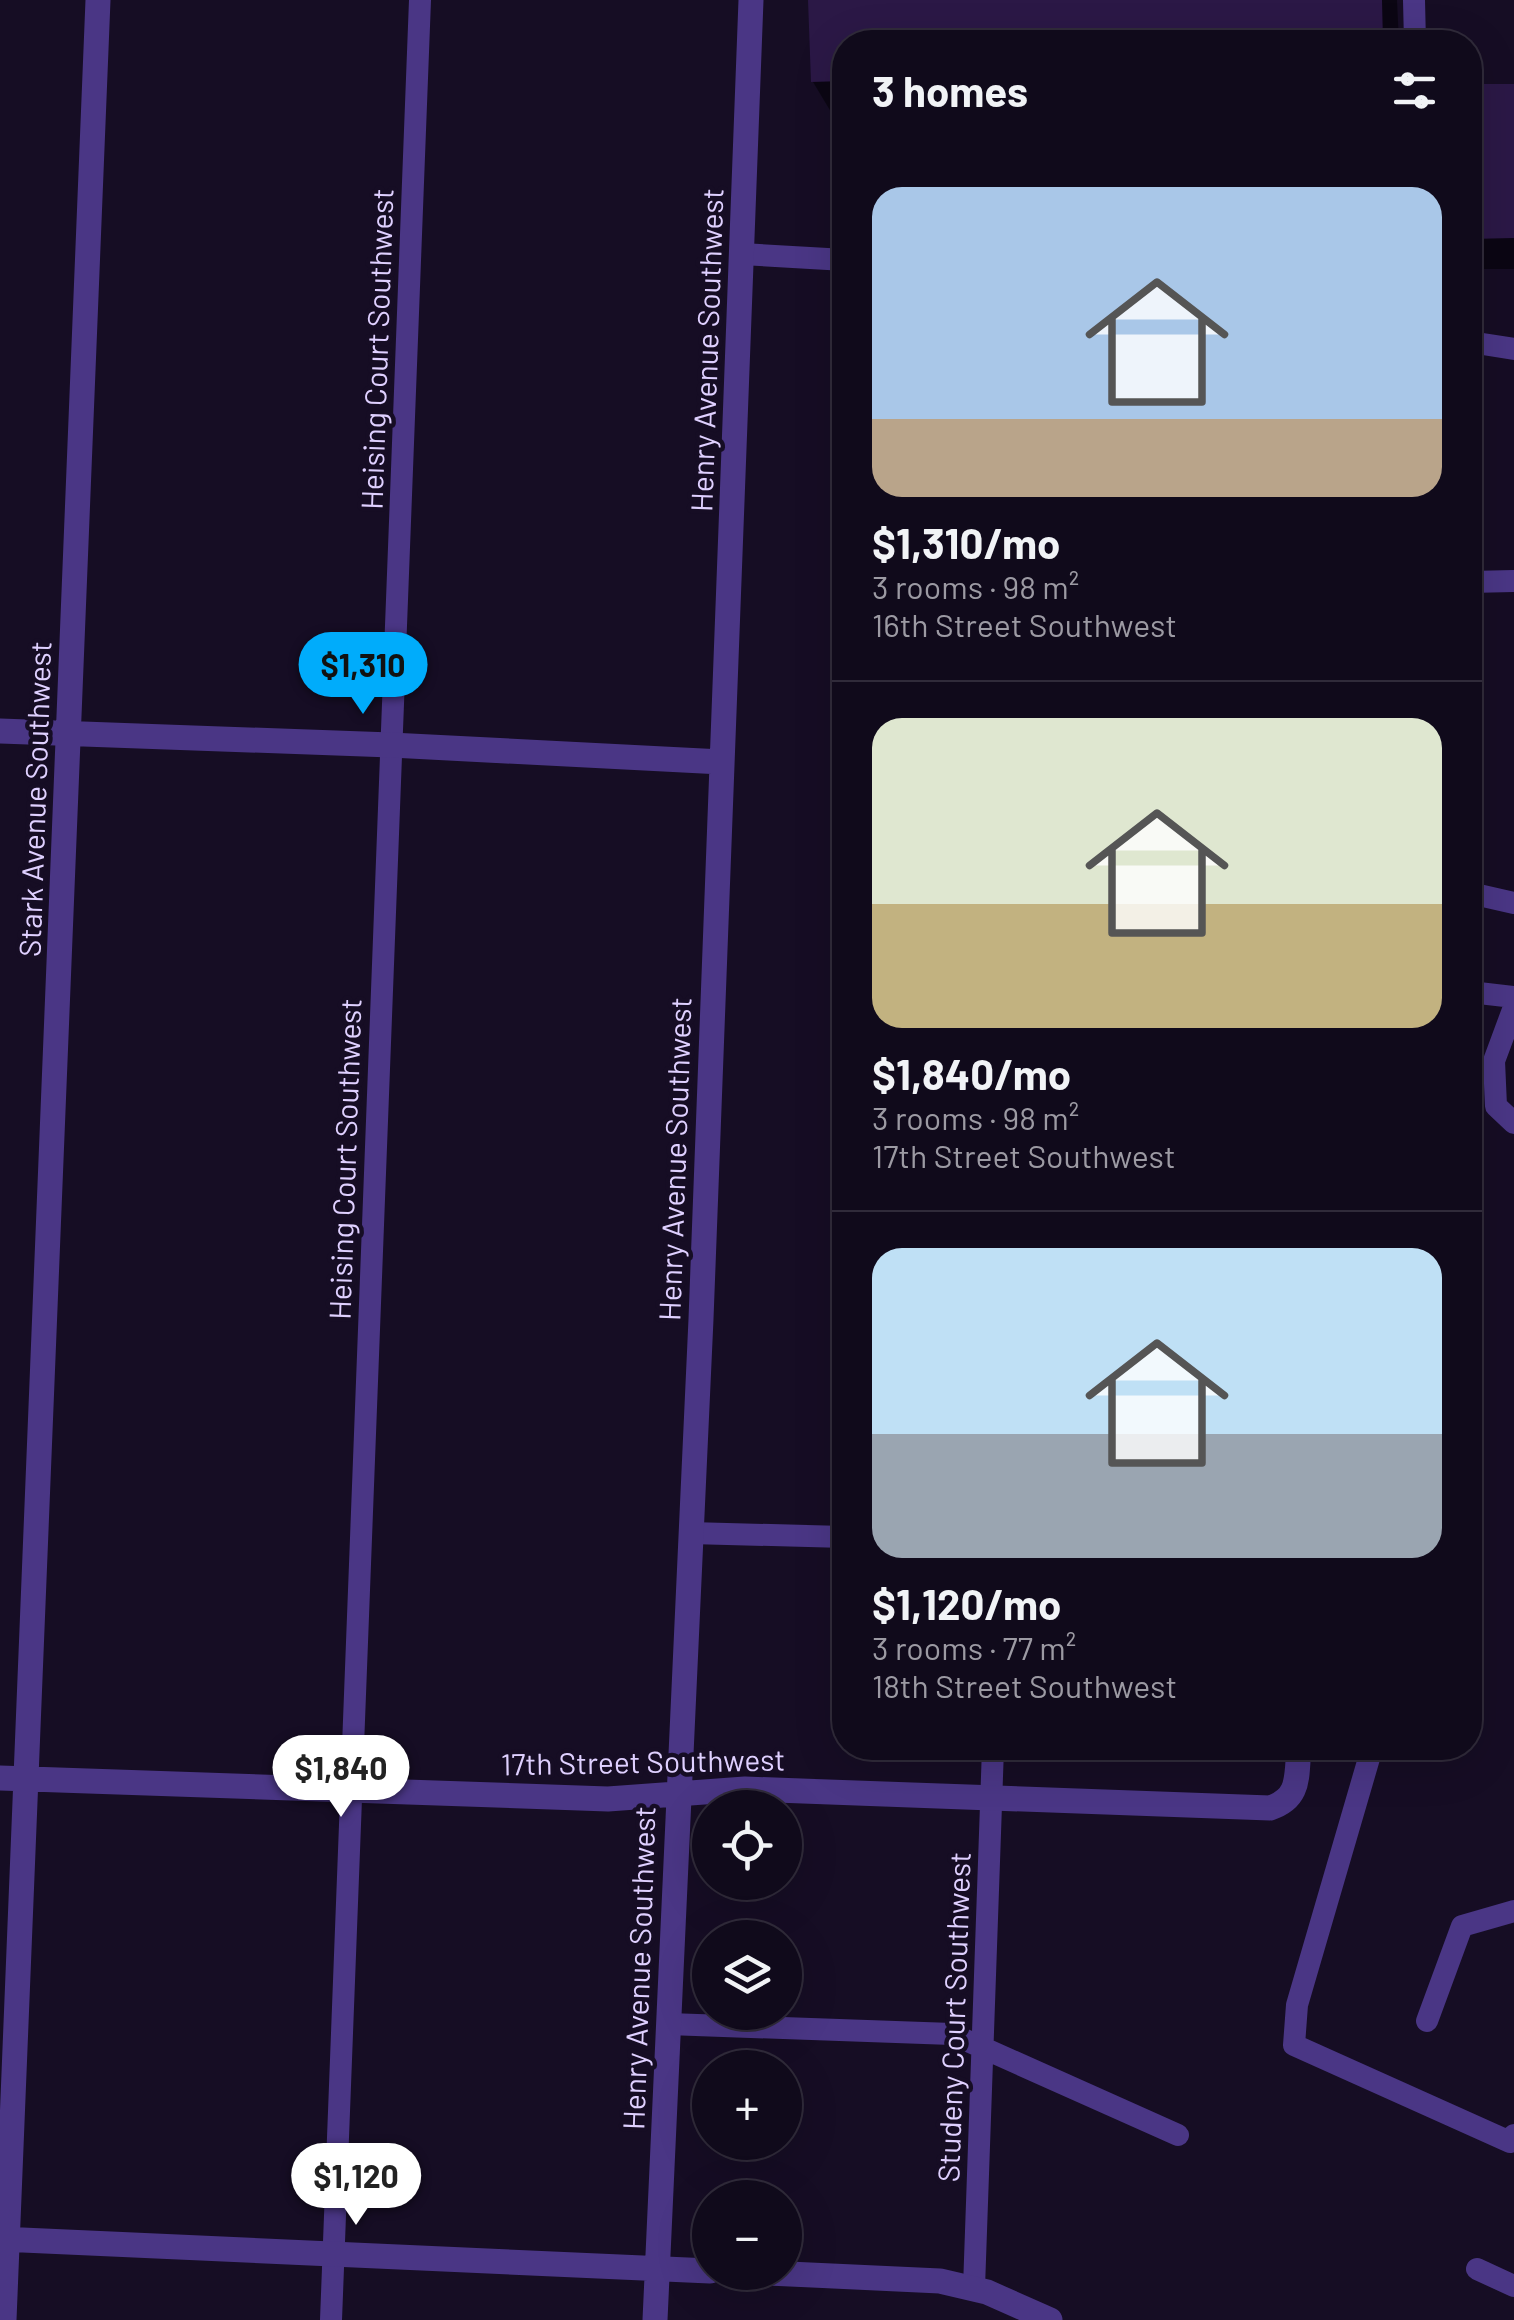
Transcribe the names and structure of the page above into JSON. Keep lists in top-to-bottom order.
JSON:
{
  "streets": {
    "street": ["Henry Avenue Southwest", "Stark Avenue Southwest", "17th Street Southwest"],
    "lane": ["Heising Court Southwest", "Studeny Court Southwest"]
  },
  "crossings": [
    ["Heising Court Southwest", "17th Street Southwest"],
    ["Henry Avenue Southwest", "17th Street Southwest"],
    ["Stark Avenue Southwest", "17th Street Southwest"],
    ["17th Street Southwest", "Studeny Court Southwest"]
  ],
  "page": {
    "heading": "3 homes",
    "list": [
      {
        "name": "$1,310/mo",
        "note": "3 rooms · 98 m² · 16th Street Southwest"
      },
      {
        "name": "$1,840/mo",
        "note": "3 rooms · 98 m² · 17th Street Southwest"
      },
      {
        "name": "$1,120/mo",
        "note": "3 rooms · 77 m² · 18th Street Southwest"
      }
    ],
    "price": ["$1,310", "$1,840", "$1,120"],
    "map_buttons": ["+", "−"]
  }
}
